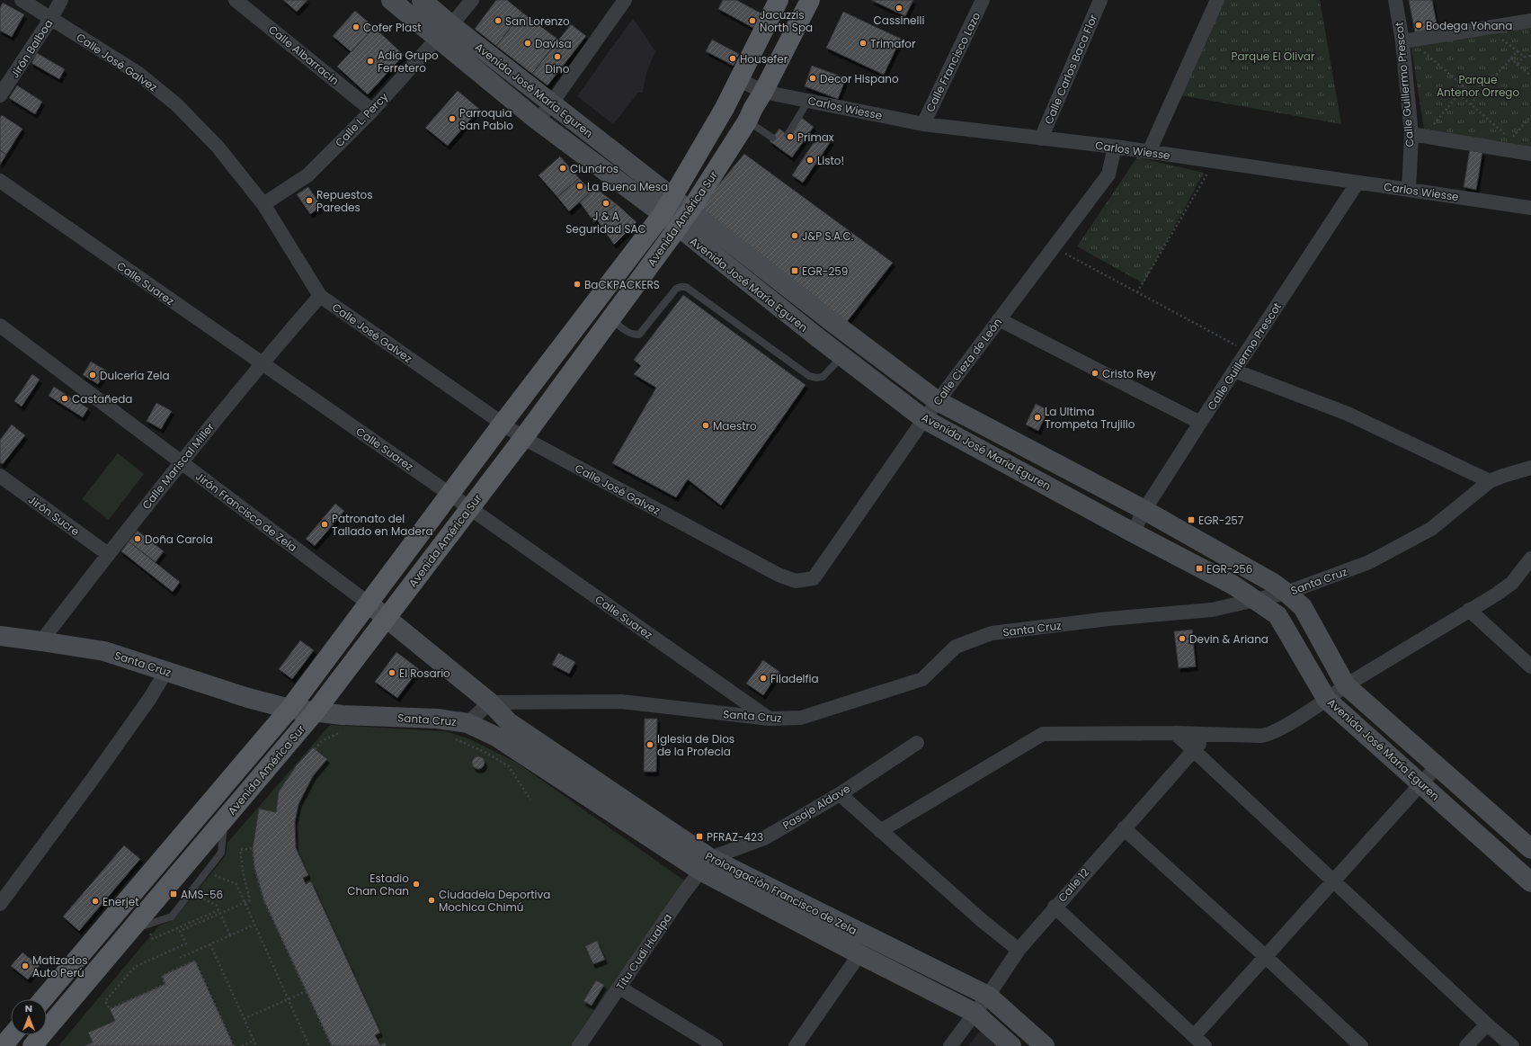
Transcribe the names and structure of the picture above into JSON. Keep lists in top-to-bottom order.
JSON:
{
  "streets": {
    "main road": [
      "Avenida José María Eguren",
      "Avenida América Sur",
      "Jirón Francisco de Zela",
      "Santa Cruz",
      "Prolongación Francisco de Zela"
    ],
    "street": [
      "Jirón Balboa",
      "Calle Albarracin",
      "Calle José Galvez",
      "Calle Francisco Lazo",
      "Calle Carlos Baca Flor",
      "Calle Guillermo Prescot",
      "Carlos Wiesse",
      "Calle L. Percy",
      "Calle Suarez",
      "Calle Cieza de León",
      "Calle Mariscal Miller",
      "Jirón Sucre",
      "Pasaje Aldave",
      "Calle 12",
      "Titu Cudi Hualpa"
    ]
  },
  "crossings": [
    ["Jirón Balboa", "Calle José Galvez"],
    ["Calle Albarracin", "Calle L. Percy"],
    ["Calle José Galvez", "Calle L. Percy"],
    ["Calle José Galvez", "Avenida América Sur"],
    ["Calle José Galvez", "Calle Cieza de León"],
    ["Calle José Galvez", "Calle Mariscal Miller"],
    ["Calle Francisco Lazo", "Carlos Wiesse"],
    ["Calle Carlos Baca Flor", "Carlos Wiesse"],
    ["Calle Guillermo Prescot", "Avenida José María Eguren"],
    ["Calle Guillermo Prescot", "Carlos Wiesse"],
    ["Avenida José María Eguren", "Calle L. Percy"],
    ["Avenida José María Eguren", "Avenida América Sur"],
    ["Avenida José María Eguren", "Calle Cieza de León"],
    ["Avenida José María Eguren", "Santa Cruz"],
    ["Carlos Wiesse", "Avenida América Sur"],
    ["Carlos Wiesse", "Calle Cieza de León"],
    ["Avenida América Sur", "Calle Suarez"],
    ["Avenida América Sur", "Jirón Francisco de Zela"],
    ["Avenida América Sur", "Santa Cruz"],
    ["Calle Suarez", "Calle Mariscal Miller"],
    ["Calle Suarez", "Santa Cruz"],
    ["Calle Mariscal Miller", "Jirón Francisco de Zela"],
    ["Calle Mariscal Miller", "Jirón Sucre"],
    ["Calle Mariscal Miller", "Santa Cruz"],
    ["Jirón Francisco de Zela", "Santa Cruz"],
    ["Jirón Francisco de Zela", "Prolongación Francisco de Zela"],
    ["Santa Cruz", "Prolongación Francisco de Zela"],
    ["Pasaje Aldave", "Prolongación Francisco de Zela"],
    ["Pasaje Aldave", "Titu Cudi Hualpa"],
    ["Calle 12", "Prolongación Francisco de Zela"],
    ["Prolongación Francisco de Zela", "Titu Cudi Hualpa"]
  ],
  "parks": ["Parque El Olivar", "Parque Antenor Orrego"],
  "places": {
    "other": [
      "Cassinelli",
      "San Lorenzo",
      "Jacuzzis North Spa",
      "Bodega Yohana",
      "Cofer Plast",
      "Davisa",
      "Trimafor",
      "Dino",
      "Housefer",
      "Adia Grupo Ferretero",
      "Decor Hispano",
      "Parroquia San Pablo",
      "Primax",
      "Listo!",
      "Ciundros",
      "La Buena Mesa",
      "Repuestos Paredes",
      "J & A Seguridad SAC",
      "J&P S.A.C.",
      "BaCKPACKERS",
      "Cristo Rey",
      "Dulcería Zela",
      "Castañeda",
      "La Ultima Trompeta Trujillo",
      "Maestro",
      "Patronato del Tallado en Madera",
      "Doña Carola",
      "Devin & Ariana",
      "El Rosario",
      "Filadelfia",
      "Iglesia de Dios de la Profecia",
      "Estadio Chan Chan",
      "Ciudadela Deportiva Mochica Chimú",
      "Enerjet",
      "Matizados Auto Perú"
    ],
    "transit": [
      "EGR-259",
      "EGR-257",
      "EGR-256",
      "PFRAZ-423",
      "AMS-56"
    ]
  },
  "north": "top"
}
